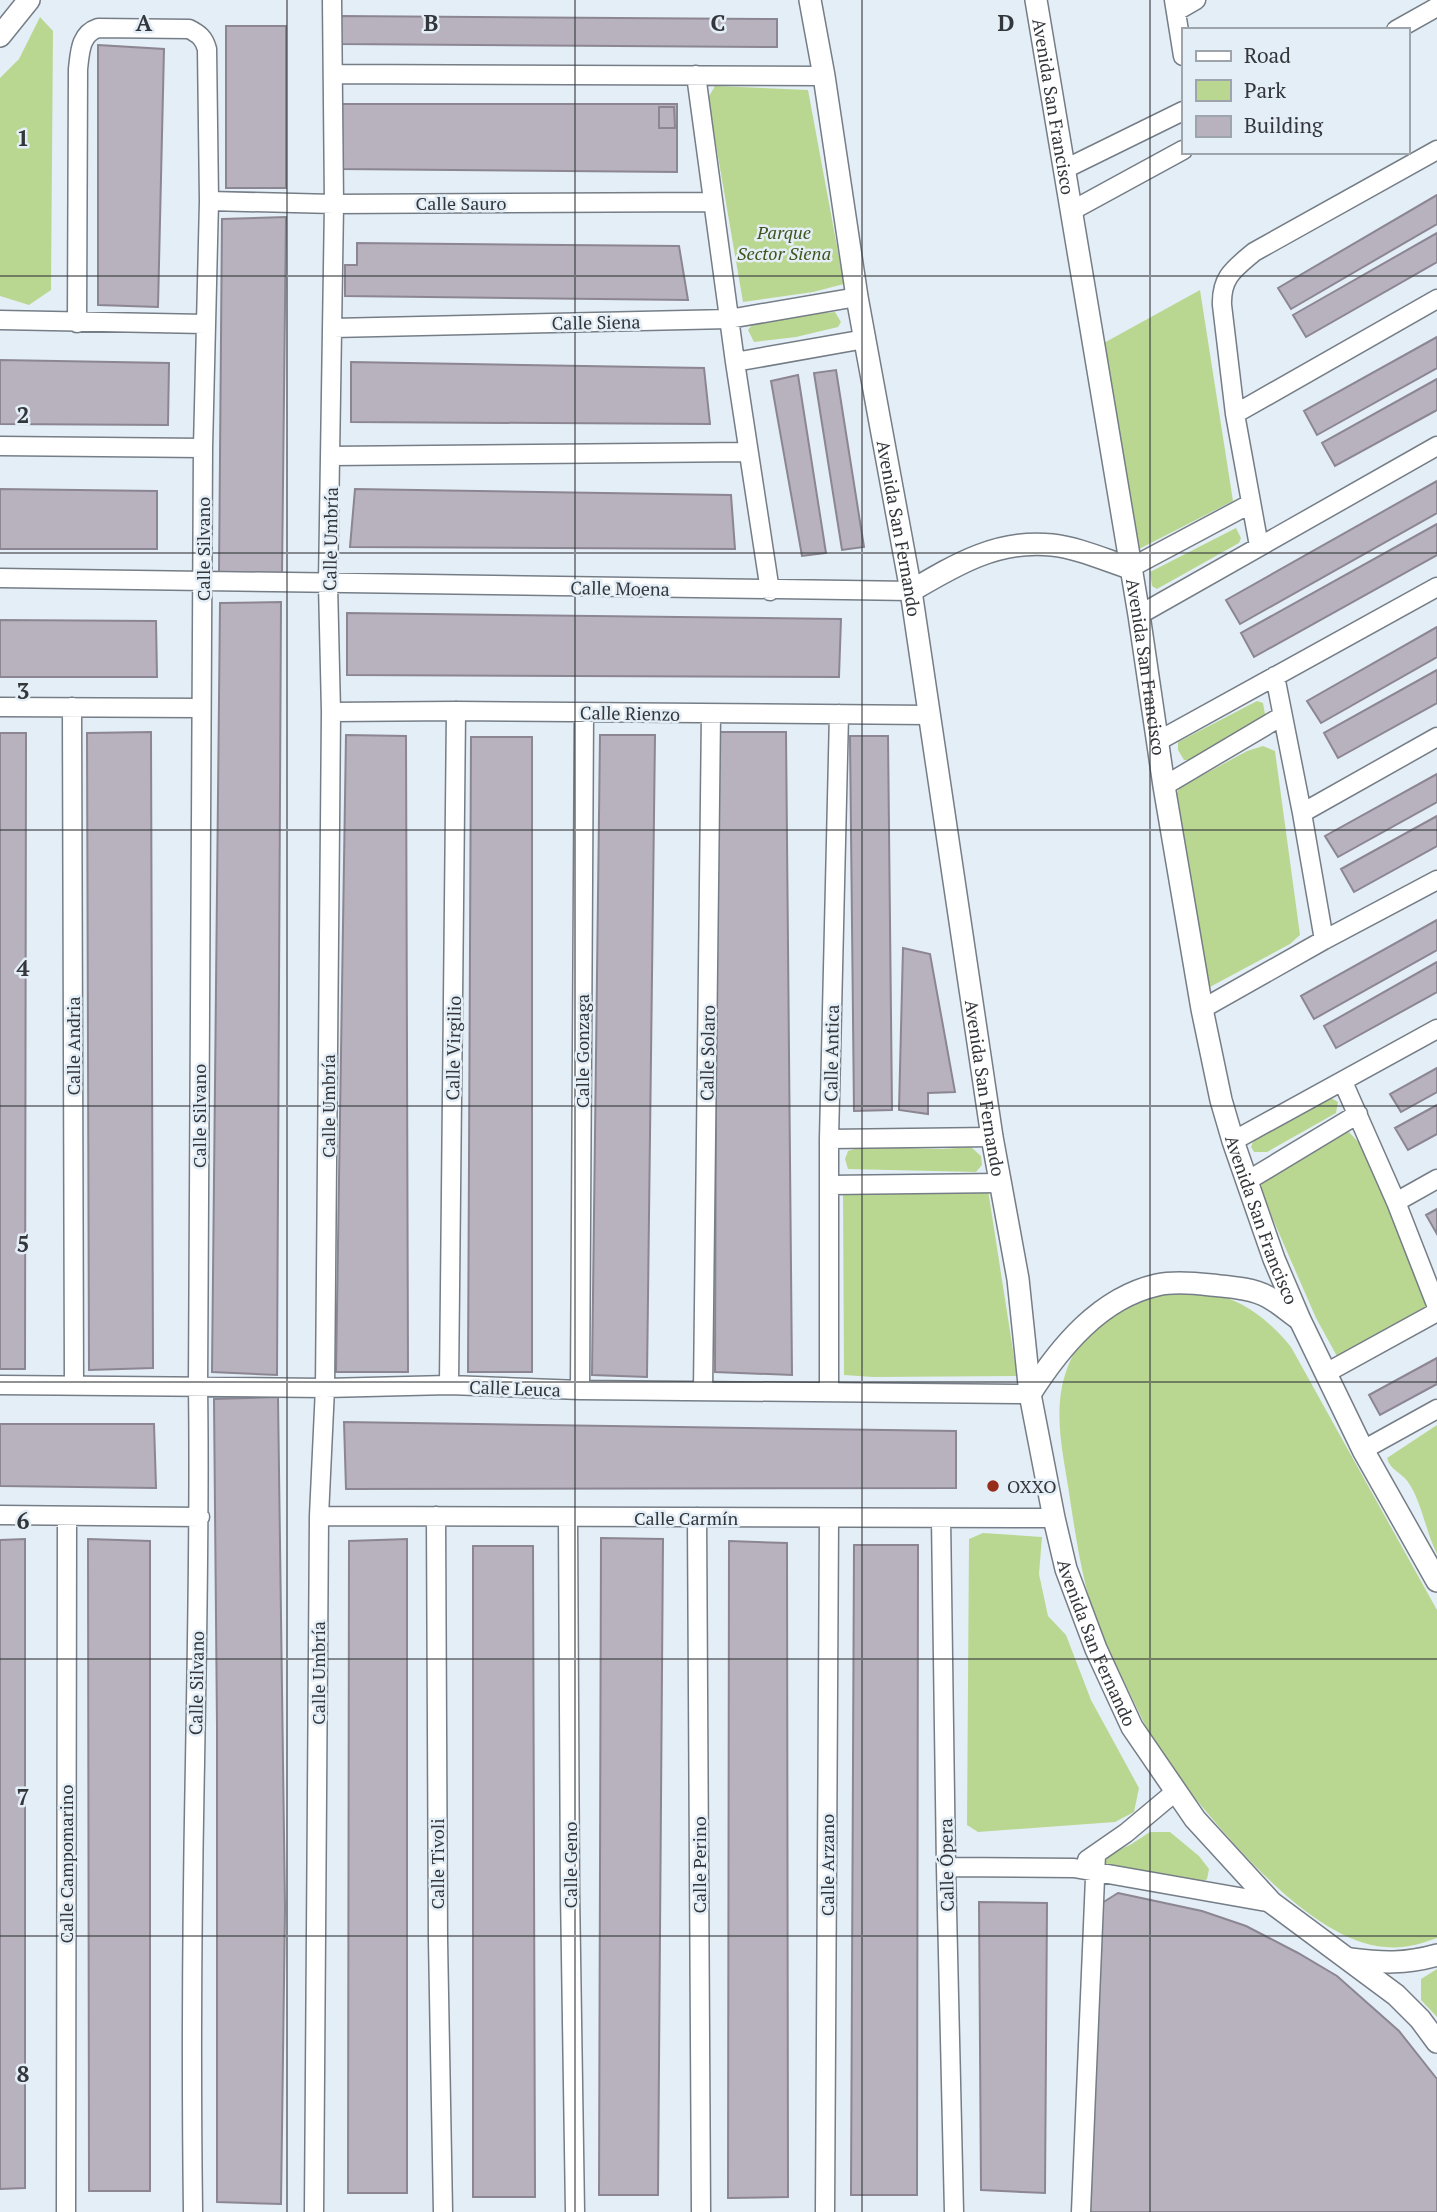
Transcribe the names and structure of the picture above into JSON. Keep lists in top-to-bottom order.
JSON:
{
  "streets": {
    "street": [
      "Avenida San Francisco",
      "Calle Sauro",
      "Calle Siena",
      "Avenida San Fernando",
      "Calle Umbría",
      "Calle Silvano",
      "Calle Moena",
      "Calle Rienzo",
      "Calle Andria",
      "Calle Virgilio",
      "Calle Gonzaga",
      "Calle Solaro",
      "Calle Antica",
      "Calle Leuca",
      "Calle Carmín",
      "Calle Campomarino",
      "Calle Tivoli",
      "Calle Geno",
      "Calle Perino",
      "Calle Arzano",
      "Calle Ópera"
    ]
  },
  "crossings": [
    ["Calle Sauro", "Calle Umbría"],
    ["Calle Sauro", "Calle Silvano"],
    ["Calle Siena", "Avenida San Fernando"],
    ["Calle Siena", "Calle Umbría"],
    ["Avenida San Fernando", "Calle Moena"],
    ["Avenida San Fernando", "Calle Rienzo"],
    ["Avenida San Fernando", "Calle Leuca"],
    ["Avenida San Fernando", "Calle Carmín"],
    ["Calle Umbría", "Calle Moena"],
    ["Calle Umbría", "Calle Rienzo"],
    ["Calle Umbría", "Calle Leuca"],
    ["Calle Umbría", "Calle Carmín"],
    ["Calle Silvano", "Calle Moena"],
    ["Calle Silvano", "Calle Leuca"],
    ["Calle Rienzo", "Calle Virgilio"],
    ["Calle Rienzo", "Calle Gonzaga"],
    ["Calle Rienzo", "Calle Solaro"],
    ["Calle Rienzo", "Calle Antica"],
    ["Calle Andria", "Calle Leuca"],
    ["Calle Virgilio", "Calle Leuca"],
    ["Calle Gonzaga", "Calle Leuca"],
    ["Calle Solaro", "Calle Leuca"],
    ["Calle Antica", "Calle Leuca"],
    ["Calle Carmín", "Calle Tivoli"],
    ["Calle Carmín", "Calle Geno"],
    ["Calle Carmín", "Calle Perino"],
    ["Calle Carmín", "Calle Arzano"],
    ["Calle Carmín", "Calle Ópera"]
  ],
  "parks": ["Parque Sector Siena"],
  "places": ["OXXO"],
  "legend": ["Road", "Park", "Building"],
  "grid": {
    "columns": [
      "A",
      "B",
      "C",
      "D"
    ],
    "rows": [
      "1",
      "2",
      "3",
      "4",
      "5",
      "6",
      "7",
      "8"
    ]
  }
}
